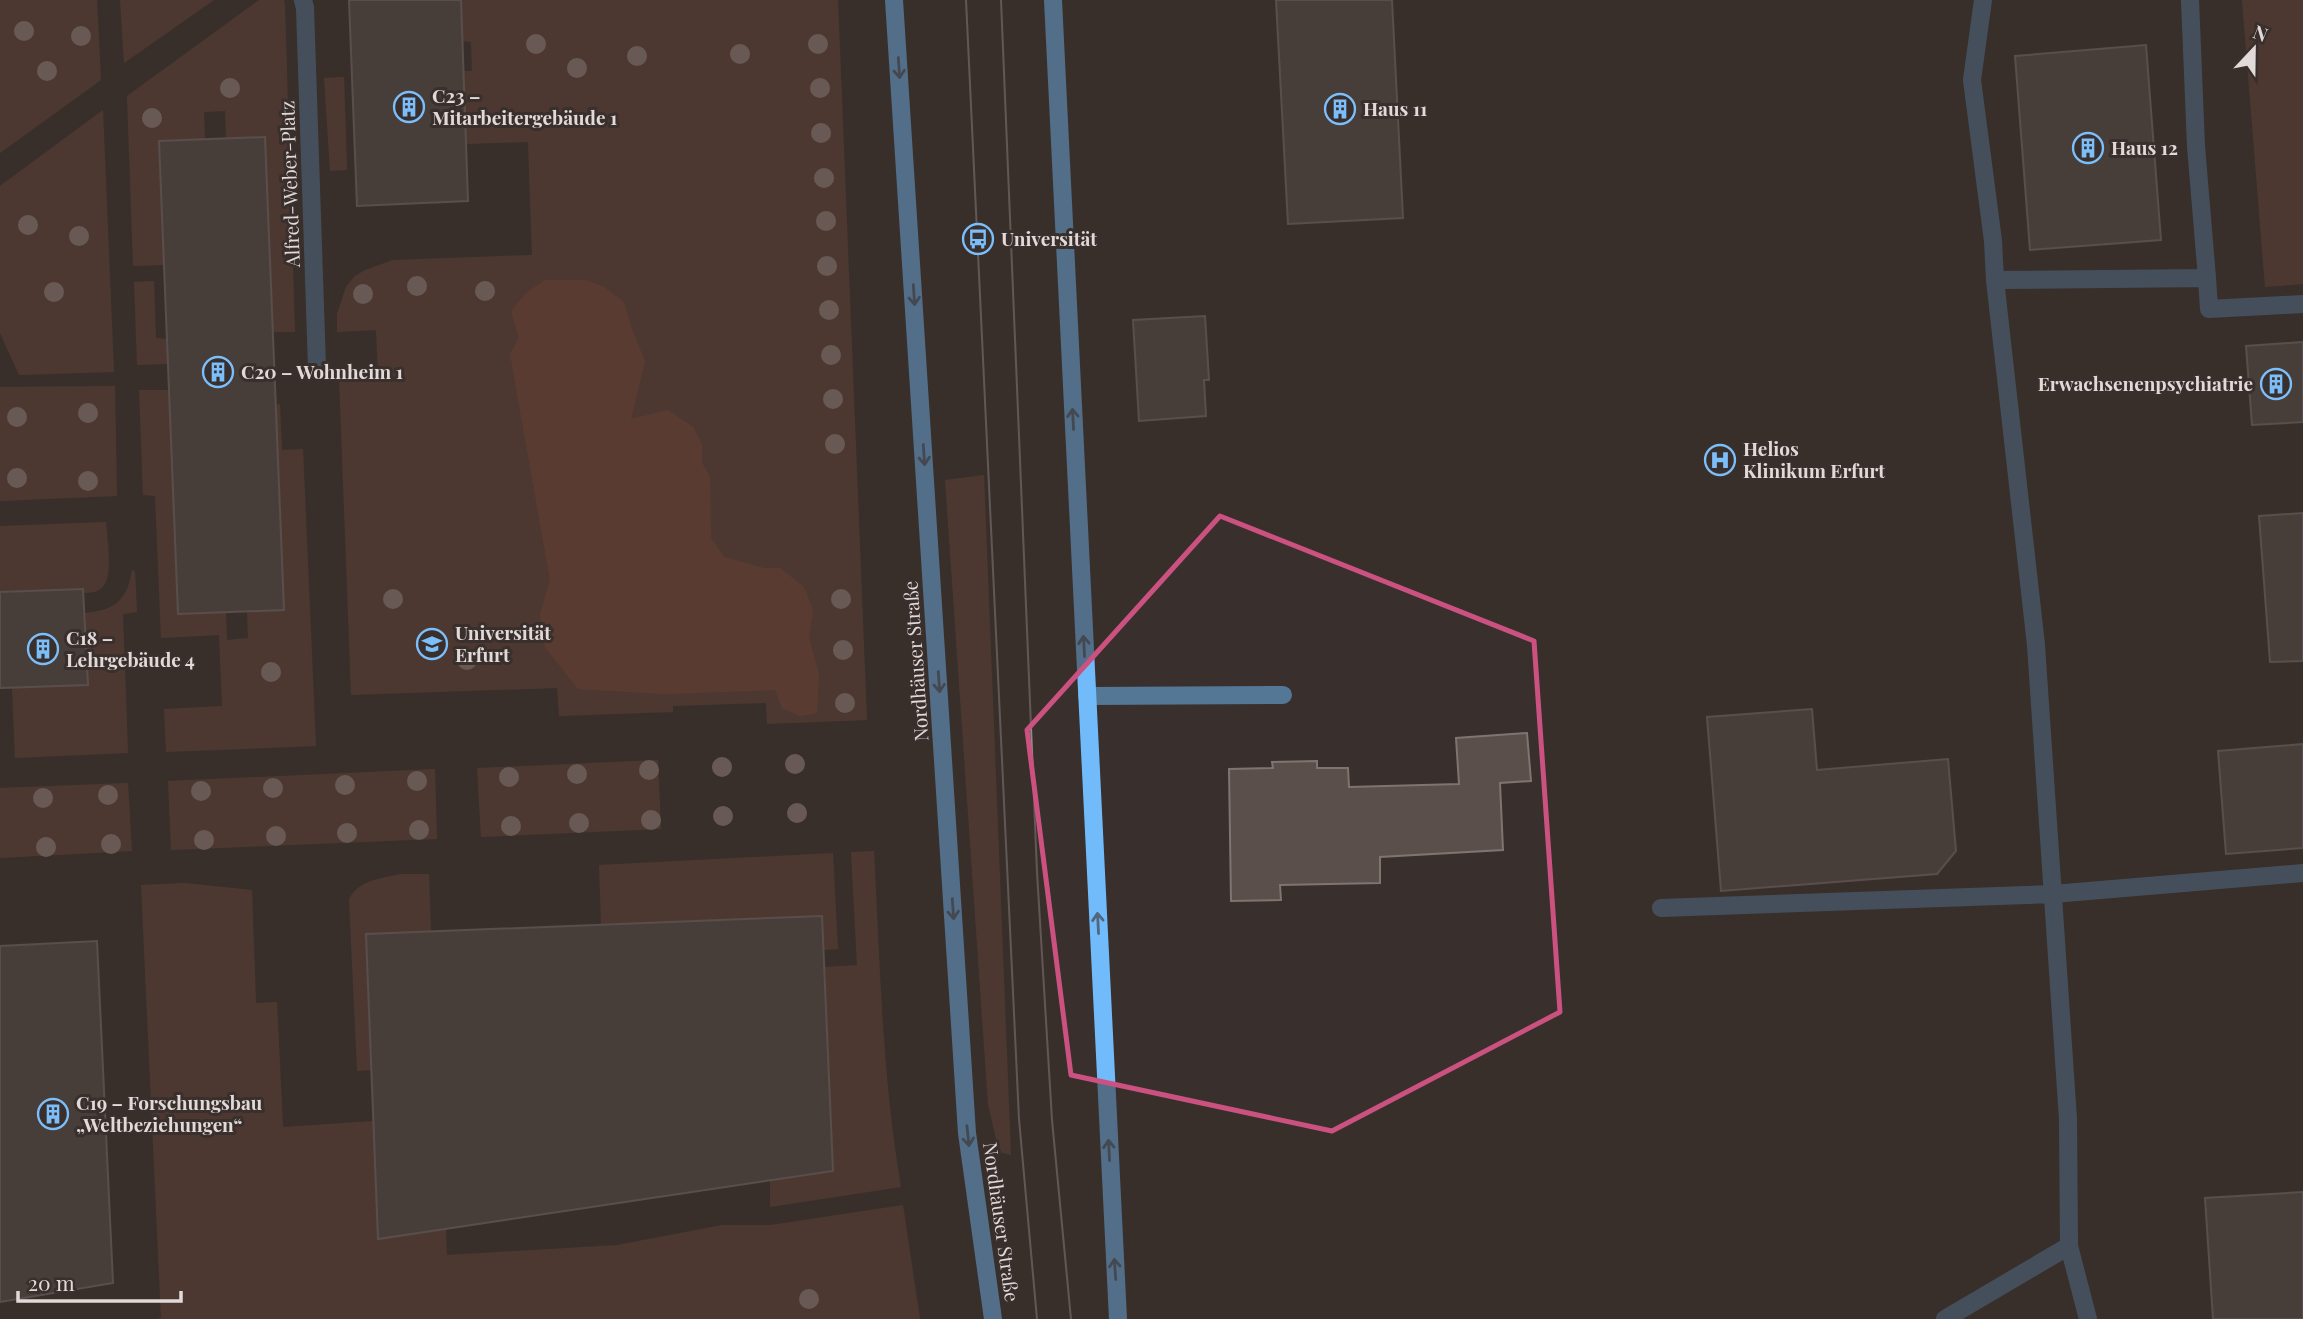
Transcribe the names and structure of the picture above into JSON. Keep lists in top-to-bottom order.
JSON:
{
  "streets": {
    "main road": ["Nordhäuser Straße"],
    "lane": ["Alfred-Weber-Platz"]
  },
  "places": {
    "building": [
      "C23 – Mitarbeitergebäude 1",
      "Haus 11",
      "Haus 12",
      "C20 – Wohnheim 1",
      "Erwachsenenpsychiatrie",
      "C18 – Lehrgebäude 4",
      "C19 – Forschungsbau „Weltbeziehungen“"
    ],
    "bus stop": ["Universität"],
    "hospital": ["Helios Klinikum Erfurt"],
    "school or university": ["Universität Erfurt"]
  },
  "scale_bar": "20 m",
  "north": "top"
}
